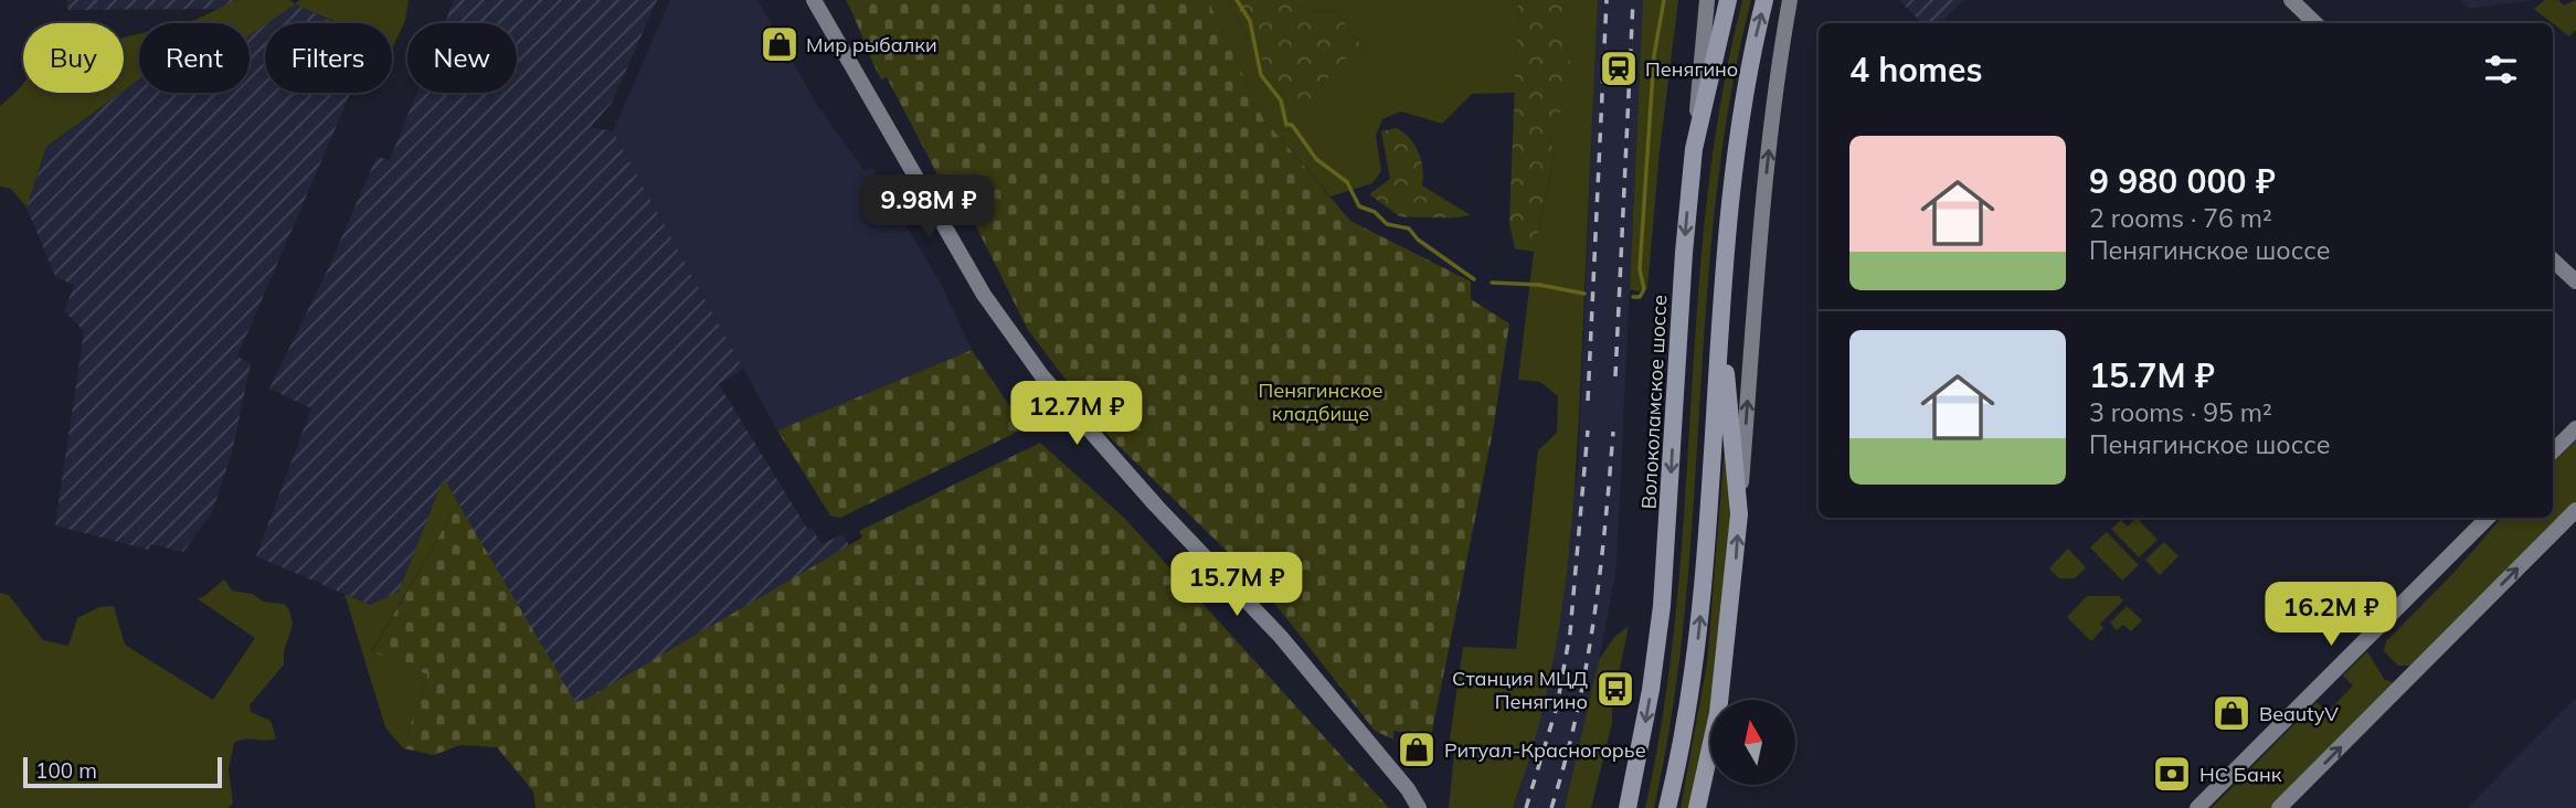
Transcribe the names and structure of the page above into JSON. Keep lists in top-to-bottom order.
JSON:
{
  "streets": {
    "main road": ["Волоколамское шоссе"]
  },
  "parks": ["Пенягинское кладбище"],
  "places": {
    "shop": ["Мир рыбалки", "BeautyV", "Ритуал-Красногорье"],
    "station": ["Пенягино"],
    "bus stop": ["Станция МЦД Пенягино"],
    "bank": ["НС Банк"]
  },
  "scale_bar": "100 m",
  "north": "top",
  "page": {
    "chip": [
      "Buy",
      "Rent",
      "Filters",
      "New"
    ],
    "heading": "4 homes",
    "list": [
      {
        "name": "9 980 000 ₽",
        "note": "2 rooms · 76 m² · Пенягинское шоссе"
      },
      {
        "name": "15.7M ₽",
        "note": "3 rooms · 95 m² · Пенягинское шоссе"
      }
    ],
    "price": [
      "9.98M ₽",
      "12.7M ₽",
      "15.7M ₽",
      "16.2M ₽"
    ],
    "scale": "100 m"
  }
}
